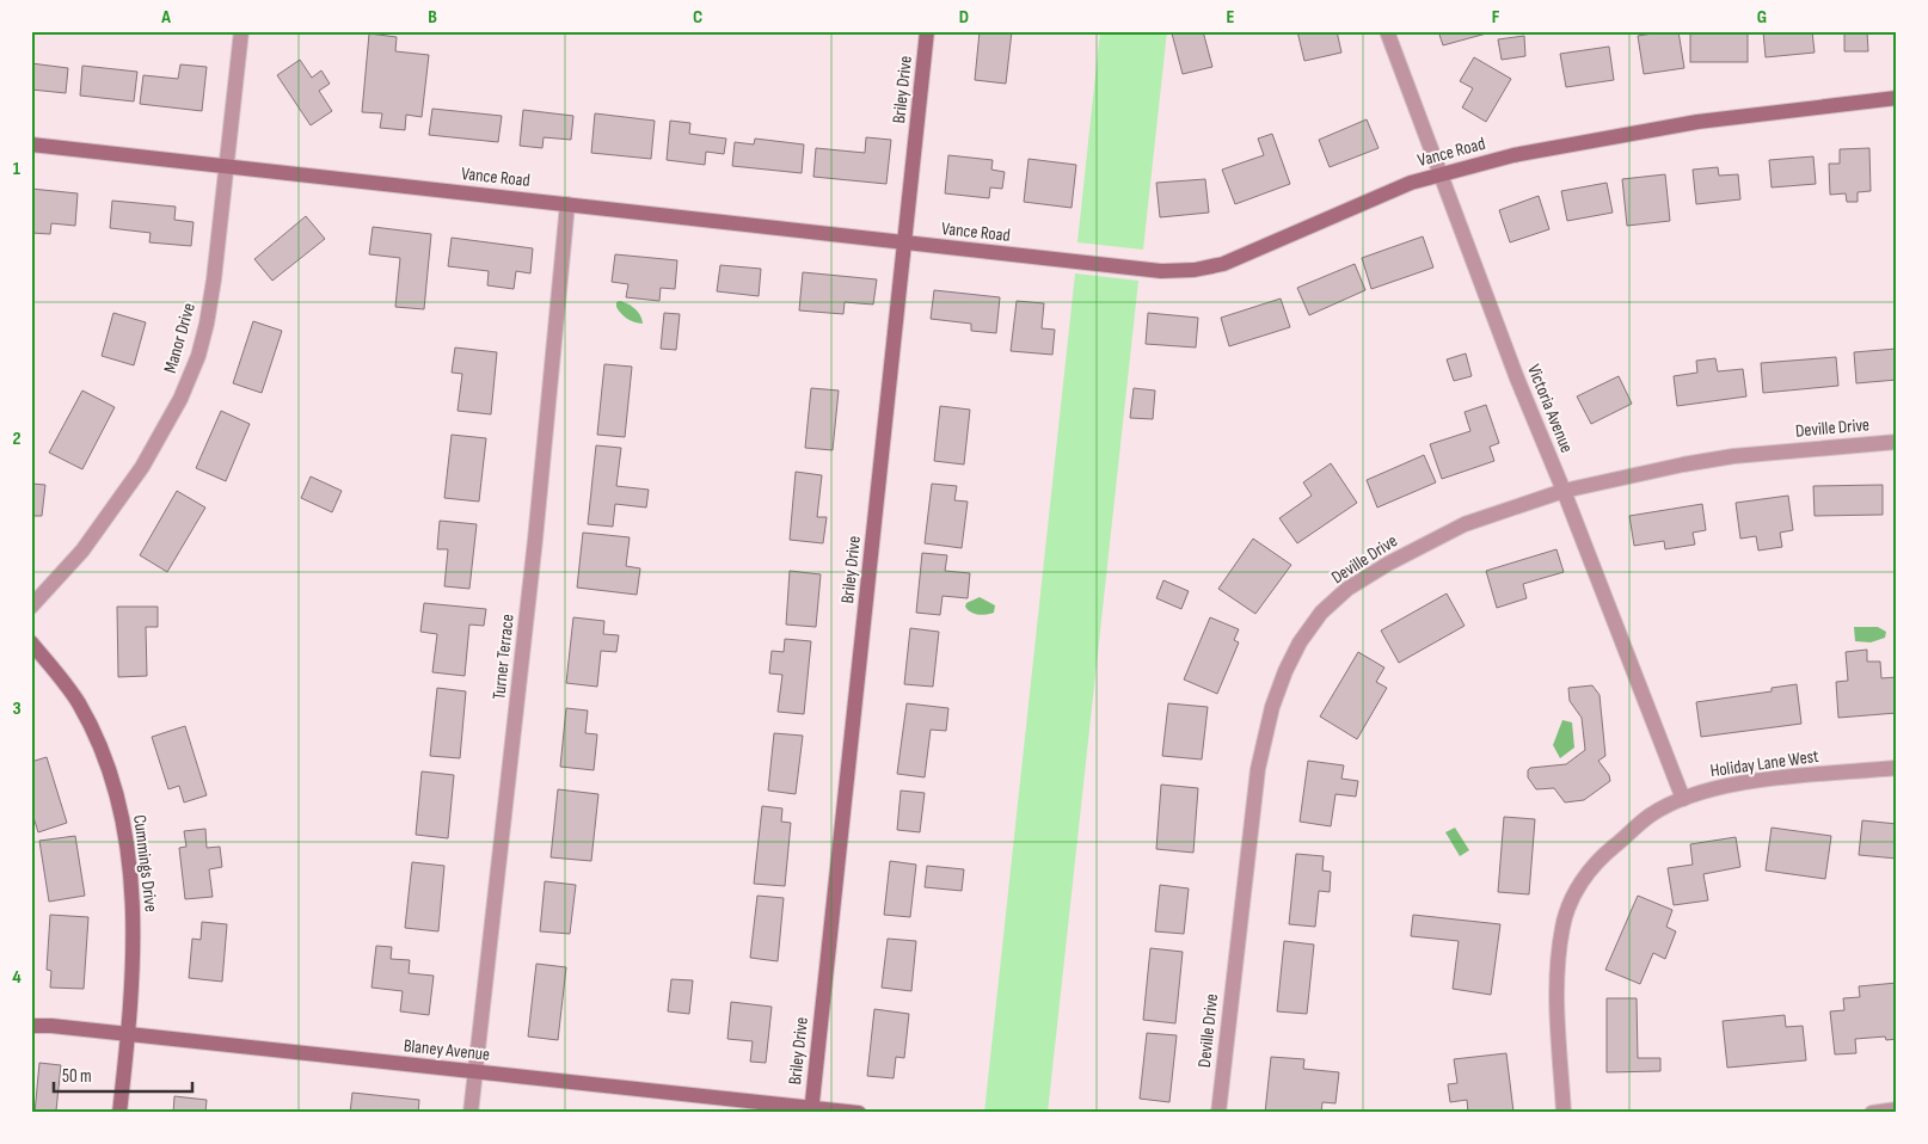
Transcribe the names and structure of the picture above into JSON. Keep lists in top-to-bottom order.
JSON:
{
  "streets": {
    "street": [
      "Briley Drive",
      "Vance Road",
      "Manor Drive",
      "Victoria Avenue",
      "Deville Drive",
      "Turner Terrace",
      "Holiday Lane West",
      "Cummings Drive",
      "Blaney Avenue"
    ]
  },
  "crossings": [
    ["Briley Drive", "Vance Road"],
    ["Briley Drive", "Blaney Avenue"],
    ["Vance Road", "Manor Drive"],
    ["Vance Road", "Victoria Avenue"],
    ["Vance Road", "Turner Terrace"],
    ["Victoria Avenue", "Deville Drive"],
    ["Victoria Avenue", "Holiday Lane West"],
    ["Turner Terrace", "Blaney Avenue"],
    ["Cummings Drive", "Blaney Avenue"]
  ],
  "scale_bar": "50 m",
  "grid": {
    "columns": [
      "A",
      "B",
      "C",
      "D",
      "E",
      "F",
      "G"
    ],
    "rows": [
      "1",
      "2",
      "3",
      "4"
    ]
  }
}
